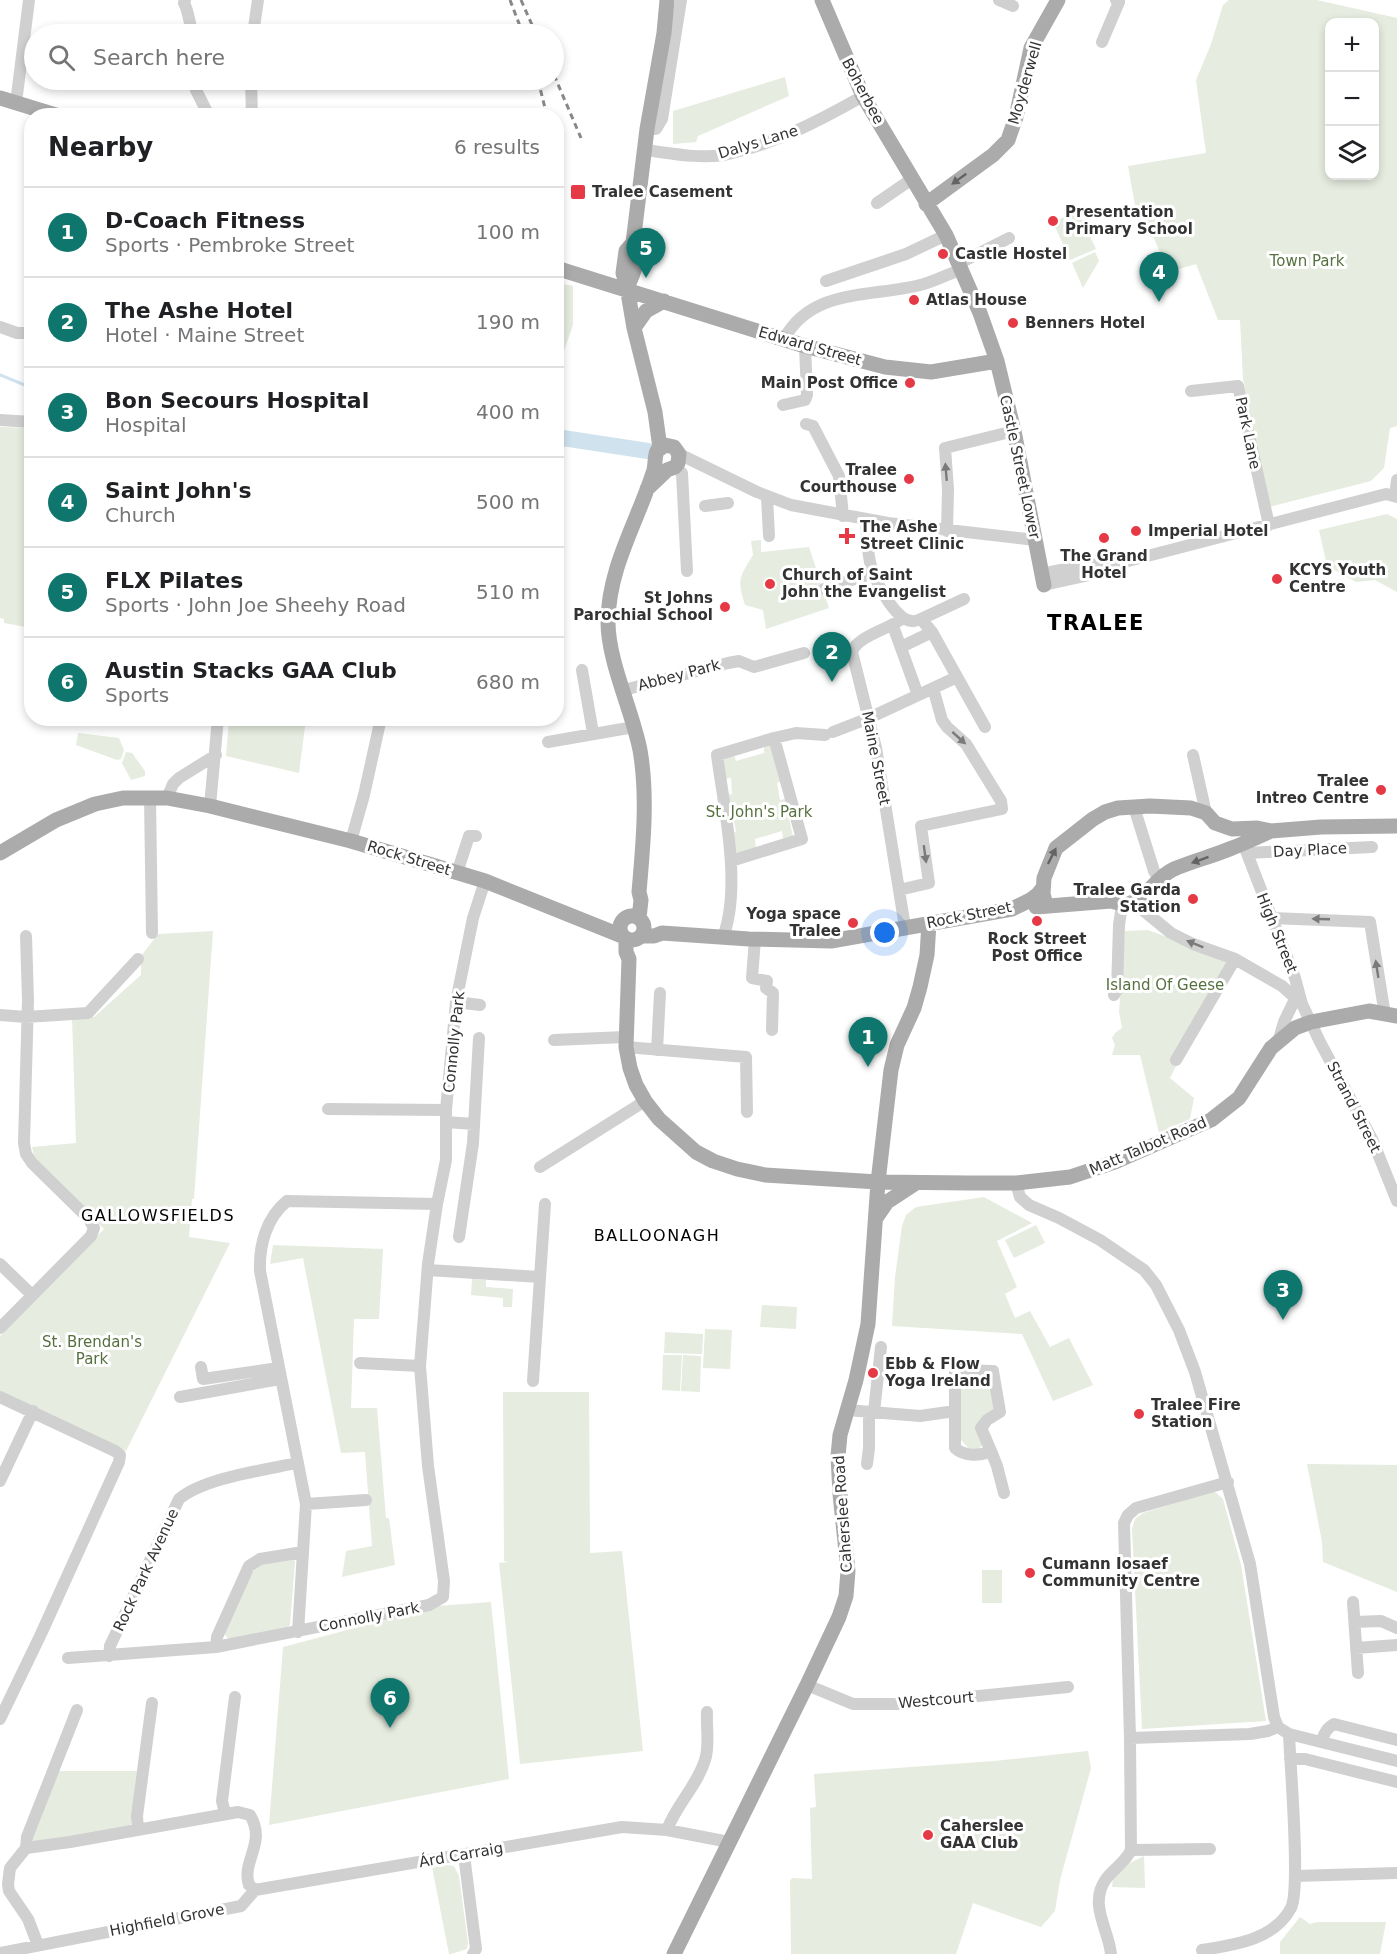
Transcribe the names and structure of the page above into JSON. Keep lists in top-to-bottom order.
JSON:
{
  "streets": {
    "main road": [
      "Moyderwell",
      "Boherbee",
      "Edward Street",
      "Castle Street Lower",
      "Rock Street",
      "Matt Talbot Road",
      "Caherslee Road"
    ],
    "street": [
      "Dalys Lane",
      "Park Lane",
      "Abbey Park",
      "Maine Street",
      "Day Place",
      "High Street",
      "Connolly Park",
      "Strand Street",
      "Rock Park Avenue",
      "Westcourt",
      "Árd Carraig",
      "Highfield Grove"
    ]
  },
  "crossings": [
    ["Moyderwell", "Boherbee"],
    ["Boherbee", "Dalys Lane"],
    ["Boherbee", "Castle Street Lower"],
    ["Edward Street", "Castle Street Lower"],
    ["Maine Street", "Rock Street"],
    ["Day Place", "High Street"],
    ["Rock Street", "Connolly Park"],
    ["Rock Street", "Matt Talbot Road"],
    ["Rock Street", "Caherslee Road"],
    ["High Street", "Strand Street"],
    ["High Street", "Matt Talbot Road"],
    ["Connolly Park", "Rock Park Avenue"],
    ["Strand Street", "Matt Talbot Road"],
    ["Matt Talbot Road", "Caherslee Road"],
    ["Caherslee Road", "Westcourt"],
    ["Caherslee Road", "Árd Carraig"],
    ["Árd Carraig", "Highfield Grove"]
  ],
  "one_way": ["Moyderwell"],
  "districts": ["TRALEE", "GALLOWSFIELDS", "BALLOONAGH"],
  "parks": [
    "Town Park",
    "St. John's Park",
    "Island Of Geese",
    "St. Brendan's Park"
  ],
  "places": {
    "transit": ["Tralee Casement"],
    "other": [
      "Presentation Primary School",
      "Castle Hostel",
      "Atlas House",
      "Benners Hotel",
      "Main Post Office",
      "Tralee Courthouse",
      "Imperial Hotel",
      "The Grand Hotel",
      "KCYS Youth Centre",
      "Church of Saint John the Evangelist",
      "St Johns Parochial School",
      "Tralee Intreo Centre",
      "Tralee Garda Station",
      "Rock Street Post Office",
      "Yoga space Tralee",
      "Ebb & Flow Yoga Ireland",
      "Tralee Fire Station",
      "Cumann Iosaef Community Centre",
      "Caherslee GAA Club"
    ],
    "health": ["The Ashe Street Clinic"]
  },
  "page": {
    "map_buttons": ["+", "−"],
    "search": "Search here",
    "heading": ["Nearby", "6 results"],
    "list": [
      {
        "mark": "1",
        "name": "D-Coach Fitness",
        "note": "Sports · Pembroke Street",
        "value": "100 m"
      },
      {
        "mark": "2",
        "name": "The Ashe Hotel",
        "note": "Hotel · Maine Street",
        "value": "190 m"
      },
      {
        "mark": "3",
        "name": "Bon Secours Hospital",
        "note": "Hospital",
        "value": "400 m"
      },
      {
        "mark": "4",
        "name": "Saint John's",
        "note": "Church",
        "value": "500 m"
      },
      {
        "mark": "5",
        "name": "FLX Pilates",
        "note": "Sports · John Joe Sheehy Road",
        "value": "510 m"
      },
      {
        "mark": "6",
        "name": "Austin Stacks GAA Club",
        "note": "Sports",
        "value": "680 m"
      }
    ],
    "pins": [
      "5",
      "4",
      "2",
      "1",
      "3",
      "6"
    ]
  }
}
